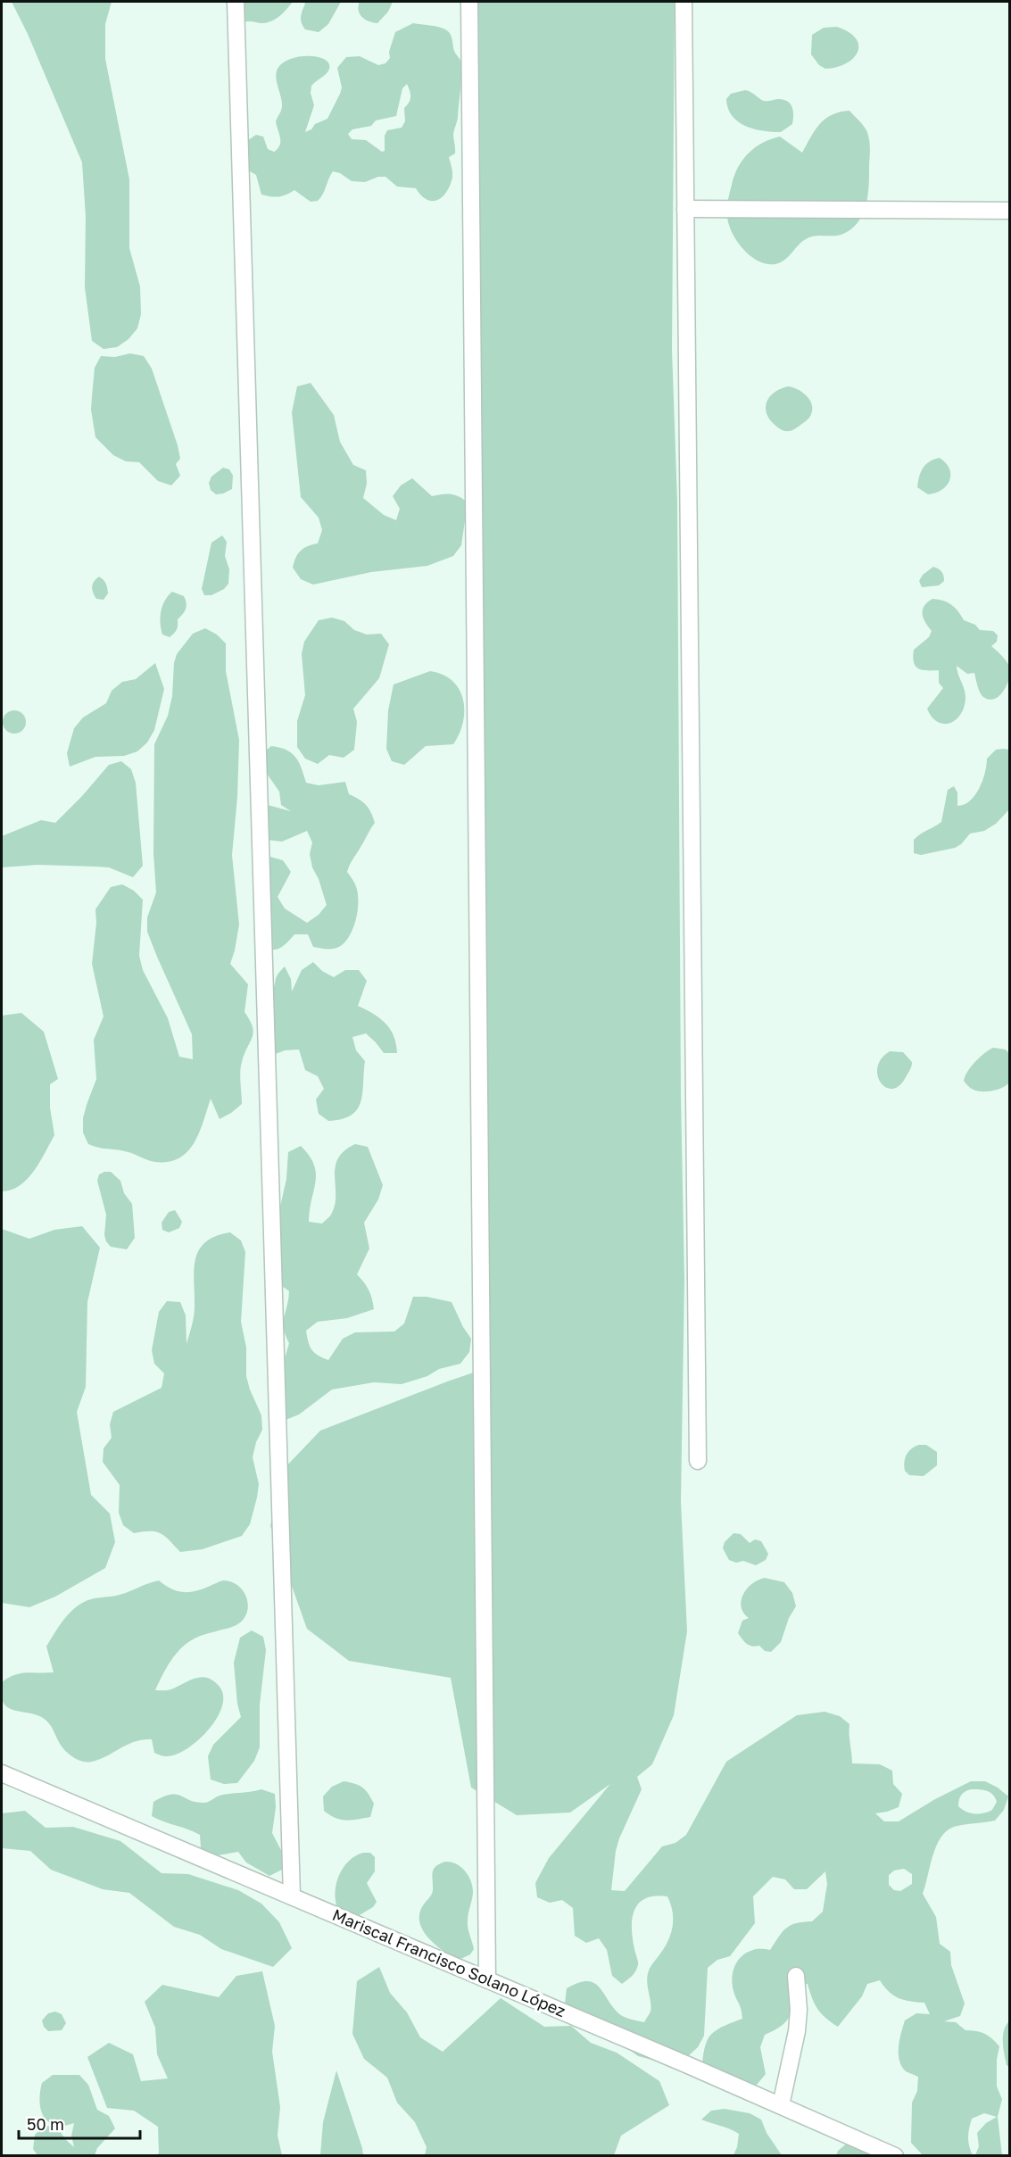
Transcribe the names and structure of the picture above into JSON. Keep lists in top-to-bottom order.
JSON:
{
  "streets": {
    "street": ["Mariscal Francisco Solano López"]
  },
  "scale_bar": "50 m"
}
